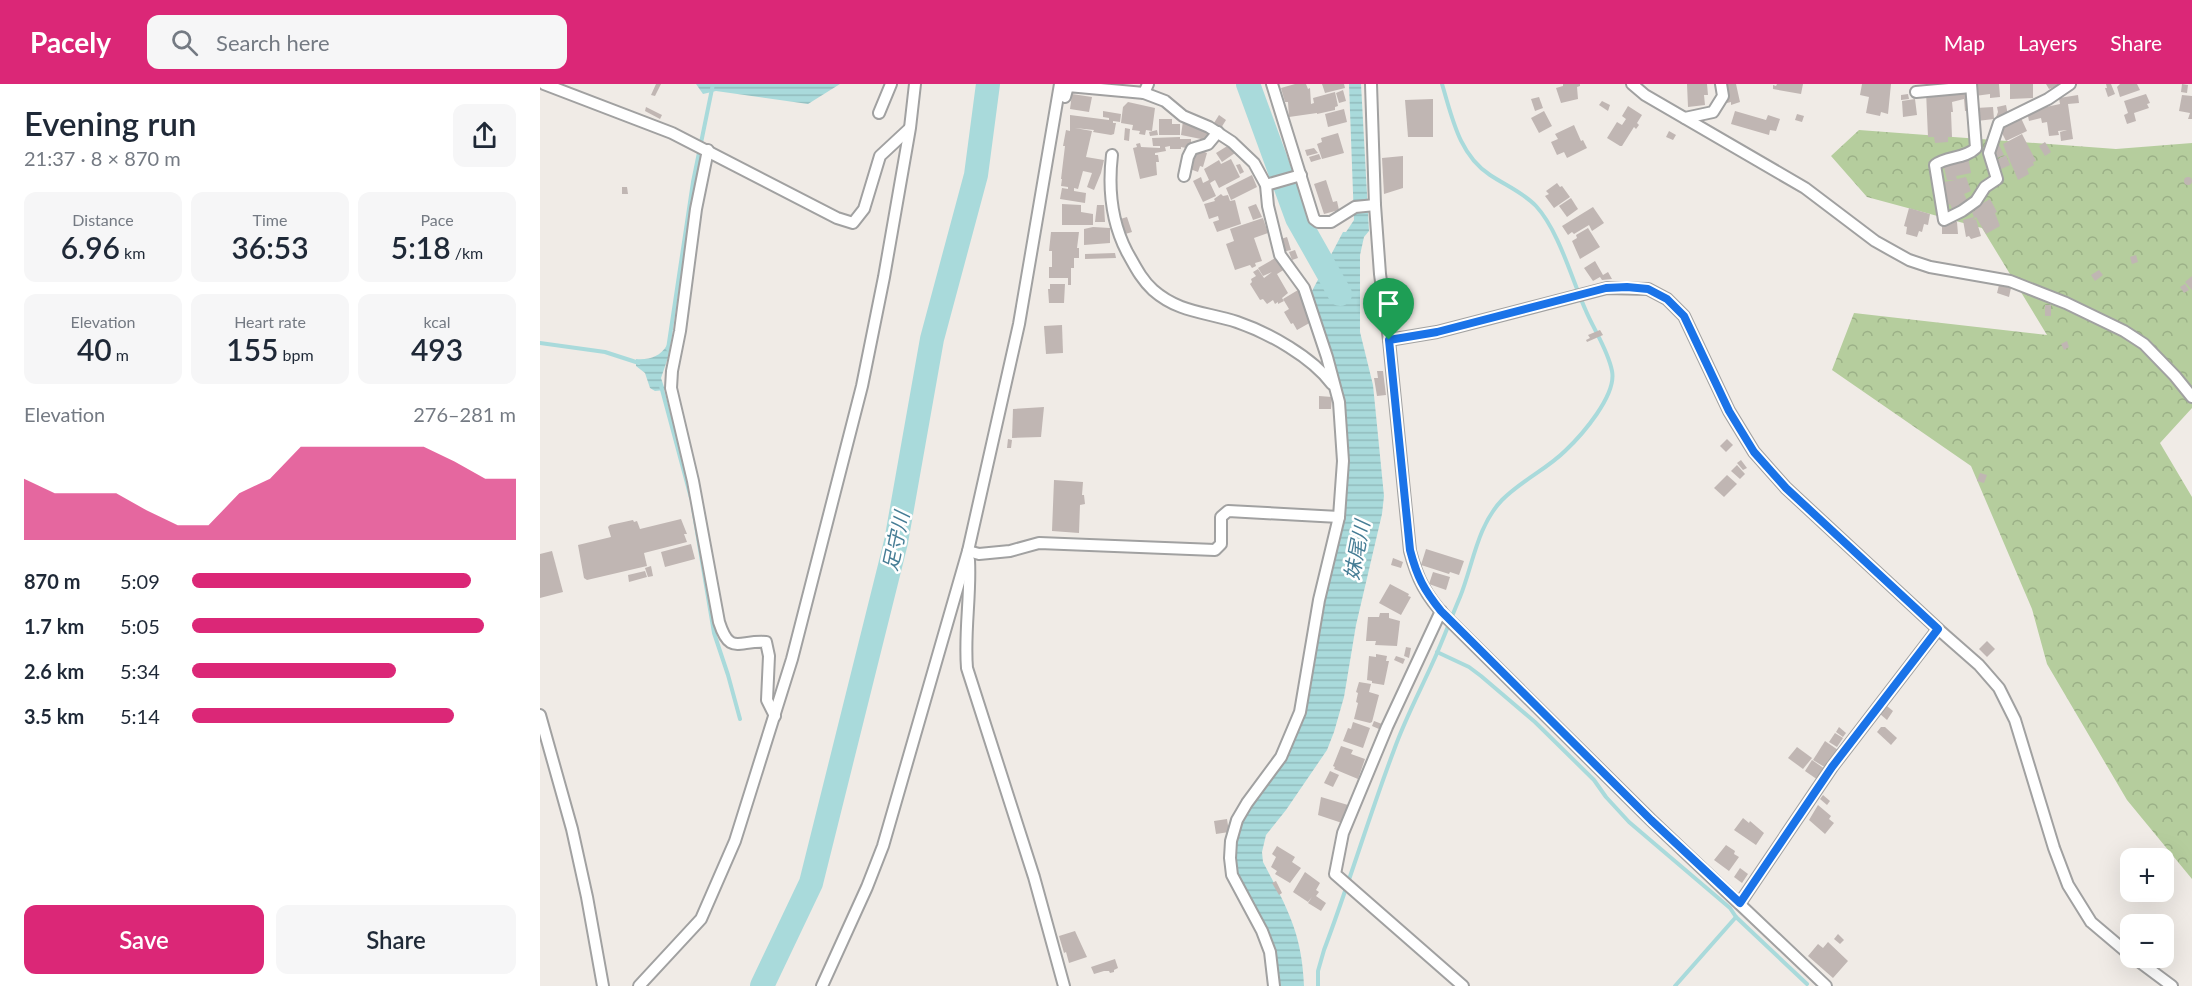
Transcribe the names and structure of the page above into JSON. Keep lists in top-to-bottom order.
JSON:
{
  "water": ["足守川", "妹尾川"],
  "page": {
    "header": "Pacely",
    "search": "Search here",
    "nav": ["Map", "Layers", "Share"],
    "heading": ["Evening run", "21:37 · 8 × 870 m"],
    "stats": [
      ["Distance", "6.96 km"],
      ["Time", "36:53"],
      ["Pace", "5:18 /km"],
      ["Elevation", "40 m"],
      ["Heart rate", "155 bpm"],
      ["kcal", "493"]
    ],
    "chart": ["Elevation", "276–281 m"],
    "list": [
      {
        "name": "870 m",
        "note": "5:09"
      },
      {
        "name": "1.7 km",
        "note": "5:05"
      },
      {
        "name": "2.6 km",
        "note": "5:34"
      },
      {
        "name": "3.5 km",
        "note": "5:14"
      }
    ],
    "map_buttons": ["+", "−"],
    "buttons": ["Save", "Share"]
  }
}
